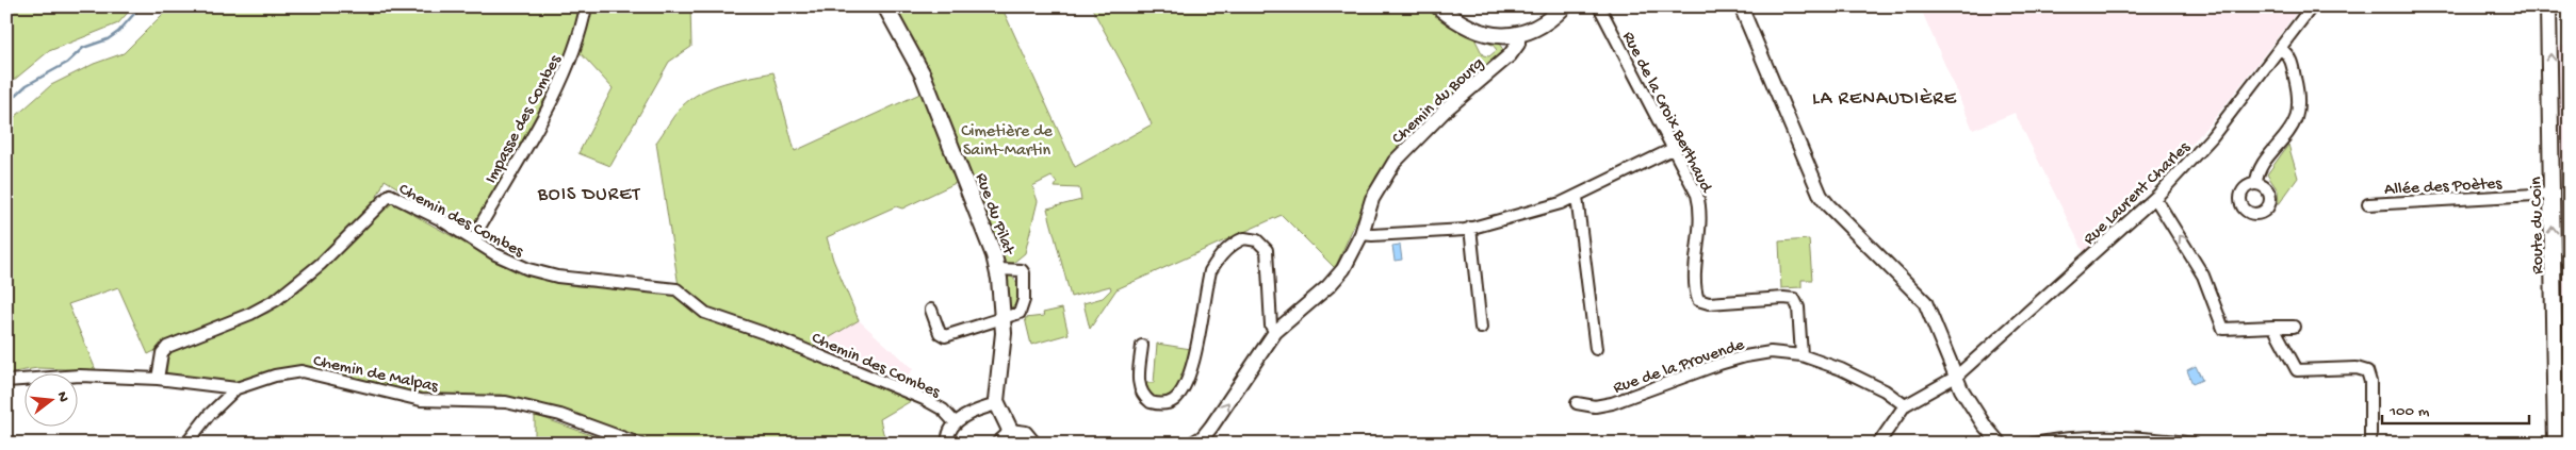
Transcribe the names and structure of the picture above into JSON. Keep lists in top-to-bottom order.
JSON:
{
  "streets": {
    "main road": ["Rue du Pilat", "Route du Coin"],
    "street": [
      "Chemin du Bourg",
      "Rue de la Croix Berthaud",
      "Impasse des Combes",
      "Allée des Poètes",
      "Rue Laurent Charles",
      "Chemin des Combes",
      "Rue de la Provende",
      "Chemin de Malpas"
    ]
  },
  "crossings": [
    ["Rue de la Croix Berthaud", "Rue de la Provende"],
    ["Impasse des Combes", "Chemin des Combes"],
    ["Allée des Poètes", "Route du Coin"],
    ["Rue Laurent Charles", "Rue de la Provende"],
    ["Chemin des Combes", "Chemin de Malpas"]
  ],
  "one_way": ["Route du Coin"],
  "districts": ["LA RENAUDIÈRE", "BOIS DURET"],
  "parks": ["Cimetière de Saint-Martin"],
  "scale_bar": "100 m",
  "north": "right"
}
